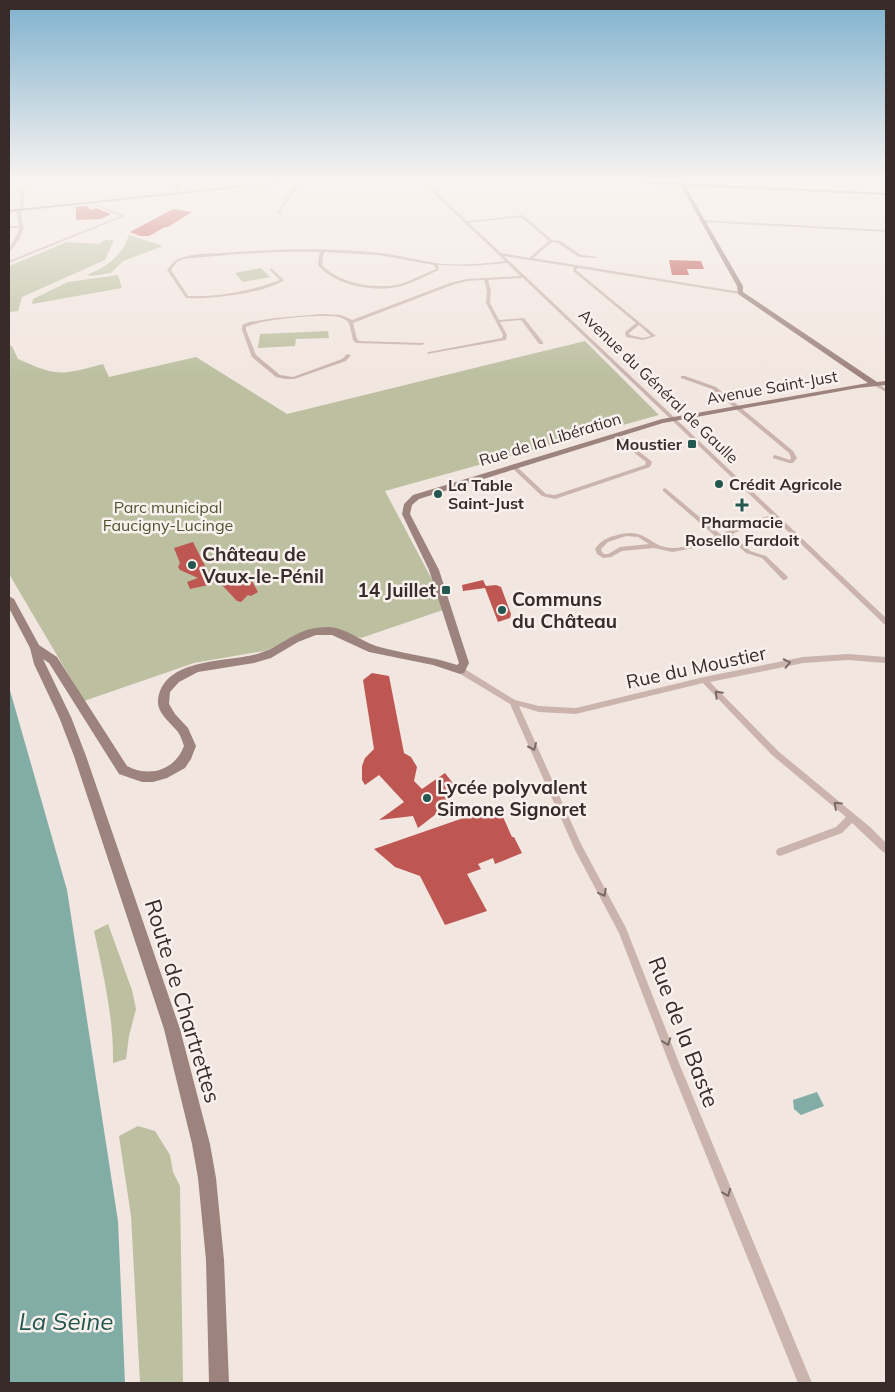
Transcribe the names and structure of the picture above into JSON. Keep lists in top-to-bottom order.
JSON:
{
  "streets": {
    "street": [
      "Avenue du Général de Gaulle",
      "Avenue Saint-Just",
      "Rue de la Libération",
      "Rue du Moustier",
      "Route de Chartrettes",
      "Rue de la Baste"
    ]
  },
  "crossings": [
    ["Avenue du Général de Gaulle", "Avenue Saint-Just"],
    ["Avenue du Général de Gaulle", "Rue de la Libération"],
    ["Avenue Saint-Just", "Rue de la Libération"],
    ["Rue de la Libération", "Rue du Moustier"],
    ["Rue du Moustier", "Rue de la Baste"]
  ],
  "one_way": ["Rue du Moustier", "Rue de la Baste"],
  "water": ["La Seine"],
  "parks": ["Parc municipal Faucigny-Lucinge"],
  "places": {
    "transit": ["Moustier", "14 Juillet"],
    "other": [
      "Crédit Agricole",
      "La Table Saint-Just",
      "Château de Vaux-le-Pénil",
      "Communs du Château",
      "Lycée polyvalent Simone Signoret"
    ],
    "health": ["Pharmacie Rosello Fardoit"]
  }
}
